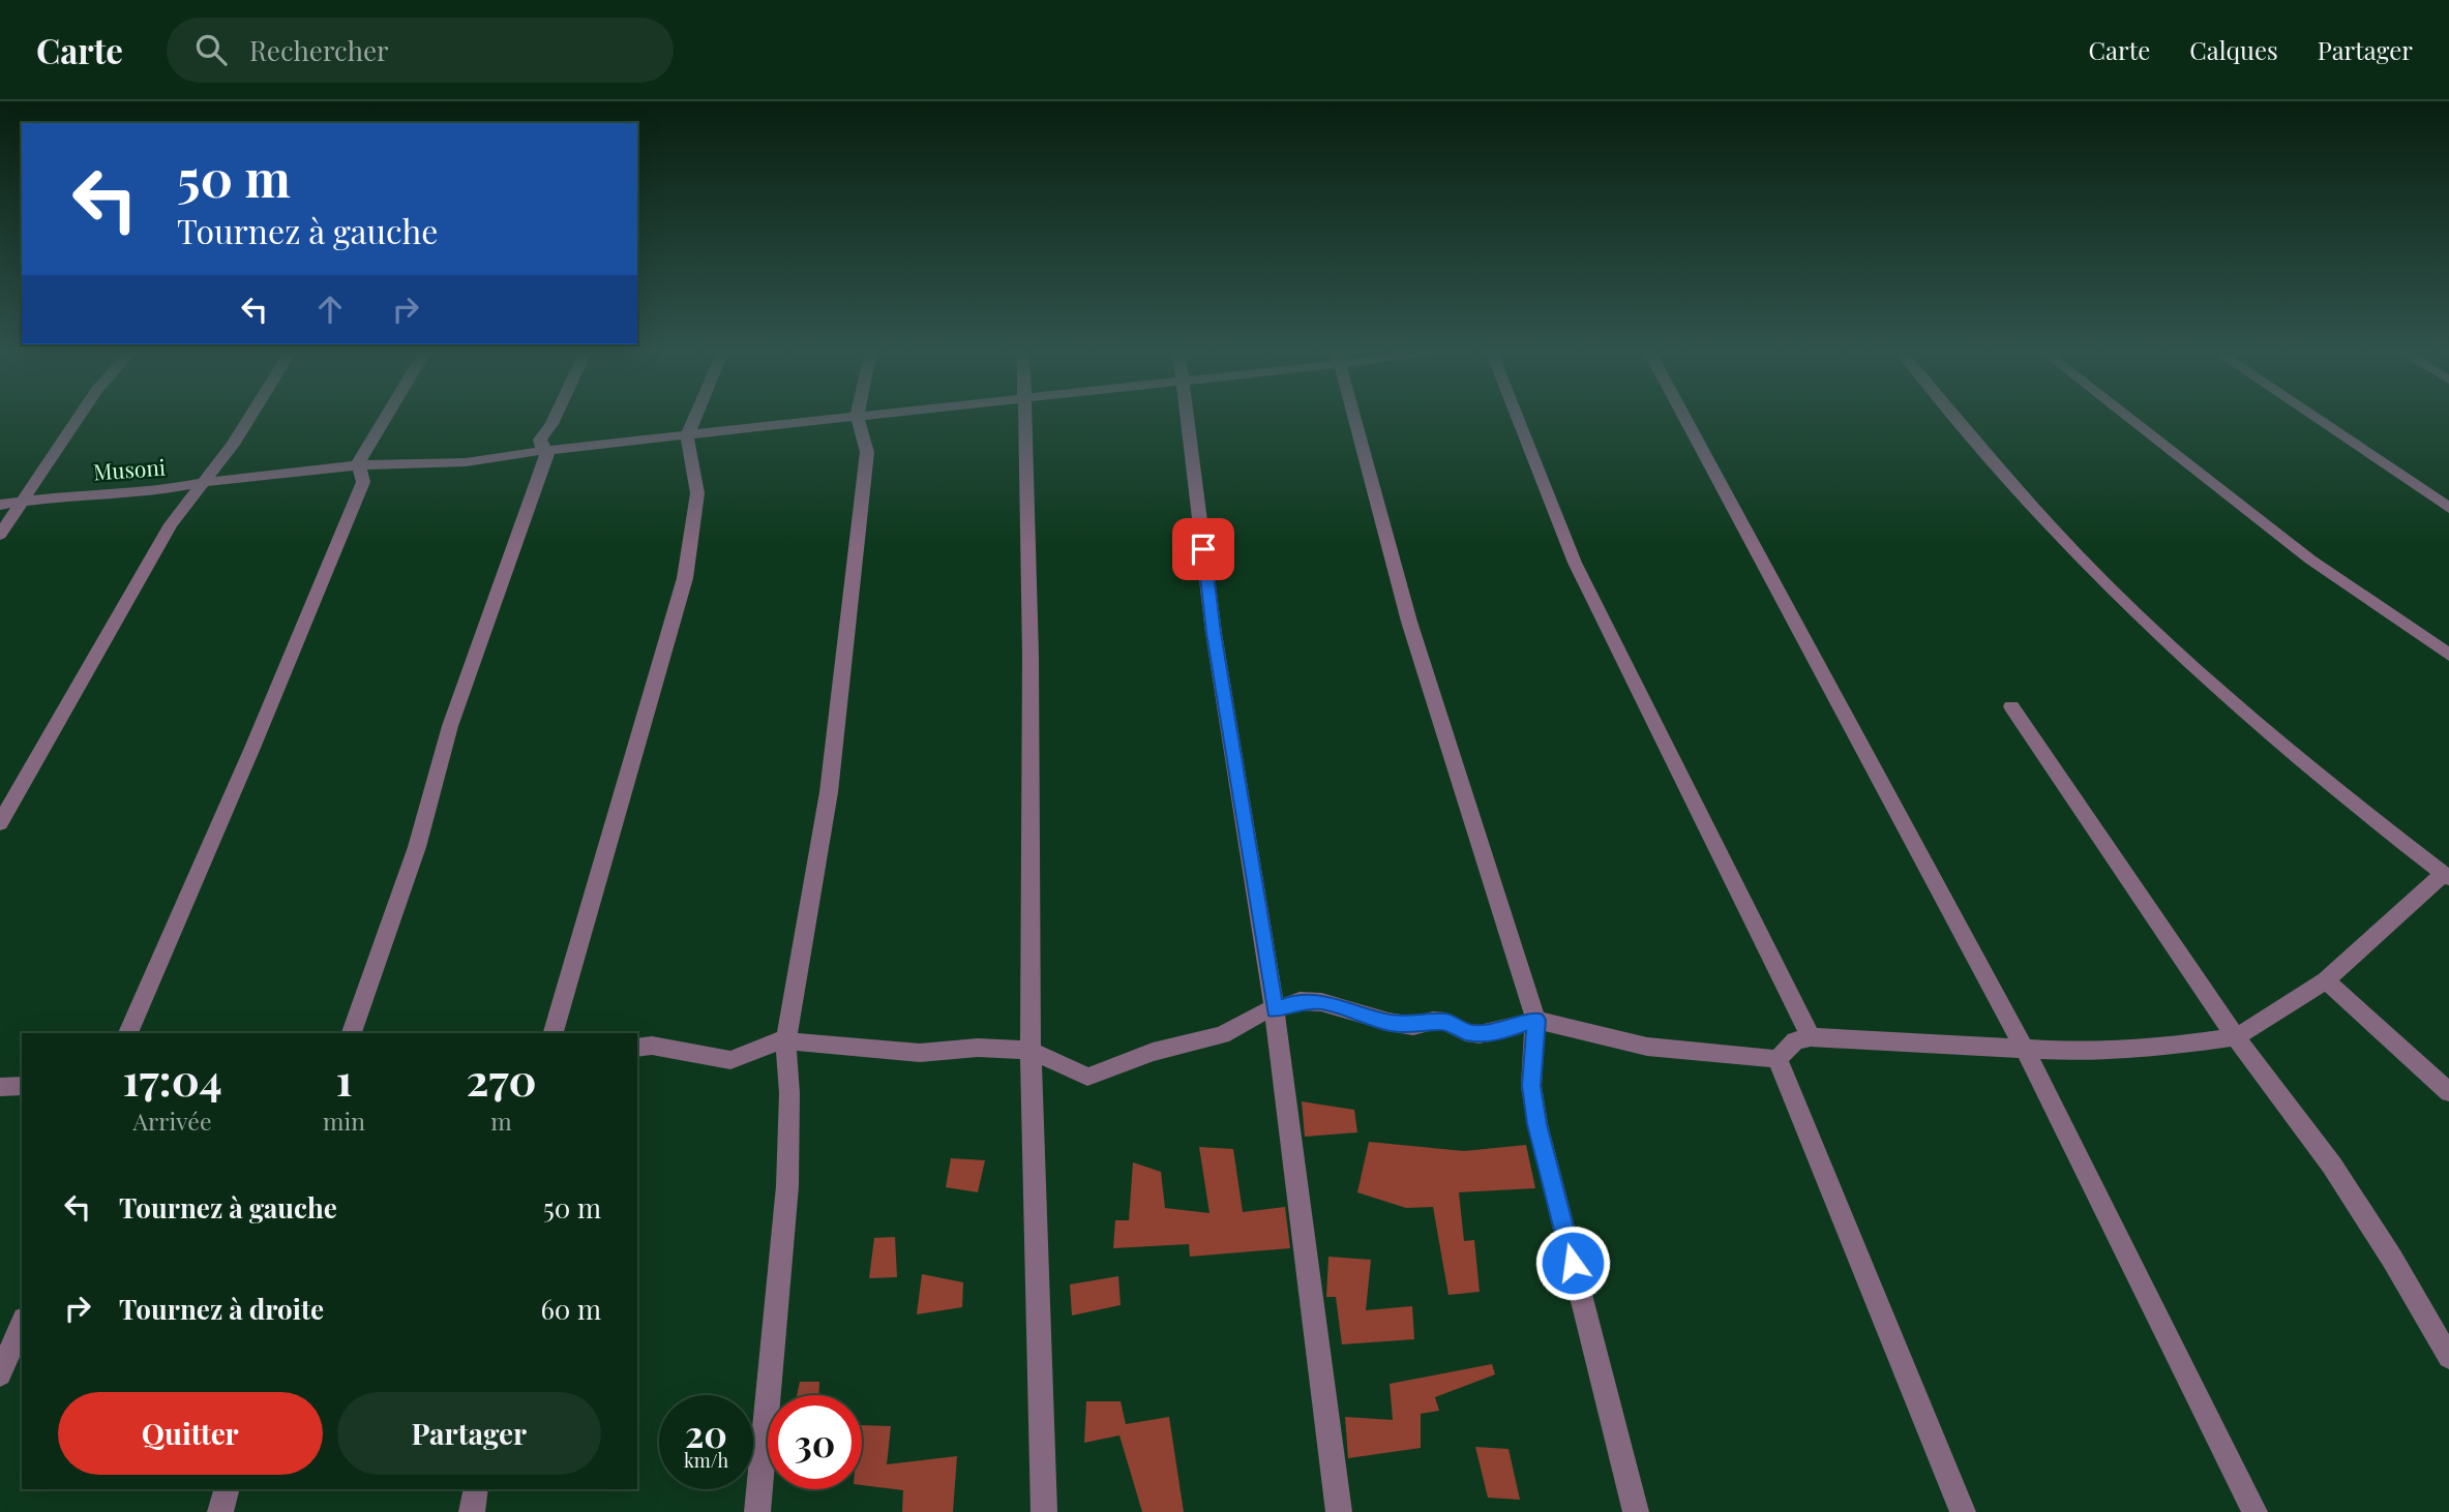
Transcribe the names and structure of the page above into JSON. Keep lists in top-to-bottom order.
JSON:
{
  "streets": {
    "street": ["Musoni"]
  },
  "page": {
    "header": "Carte",
    "search": "Rechercher",
    "nav": ["Carte", "Calques", "Partager"],
    "turn": ["50 m", "Tournez à gauche"],
    "eta": [
      "17:04",
      "Arrivée",
      "1",
      "min",
      "270",
      "m"
    ],
    "list": [
      {
        "name": "Tournez à gauche",
        "value": "50 m"
      },
      {
        "name": "Tournez à droite",
        "value": "60 m"
      }
    ],
    "buttons": ["Quitter", "Partager"],
    "speed": "20 km/h",
    "limit": "30"
  }
}
